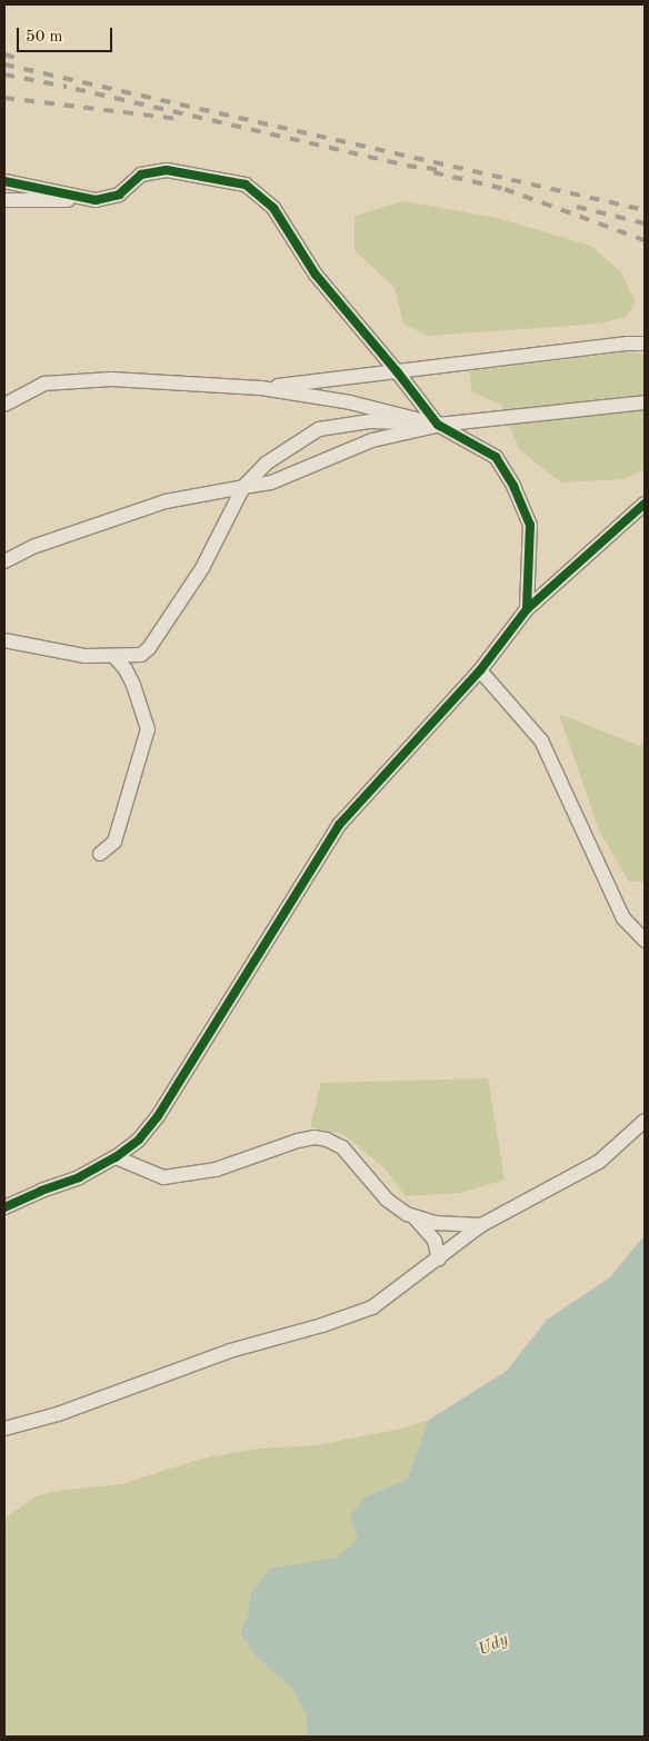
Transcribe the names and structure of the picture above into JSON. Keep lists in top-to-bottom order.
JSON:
{
  "water": ["Udy"],
  "scale_bar": "50 m"
}
